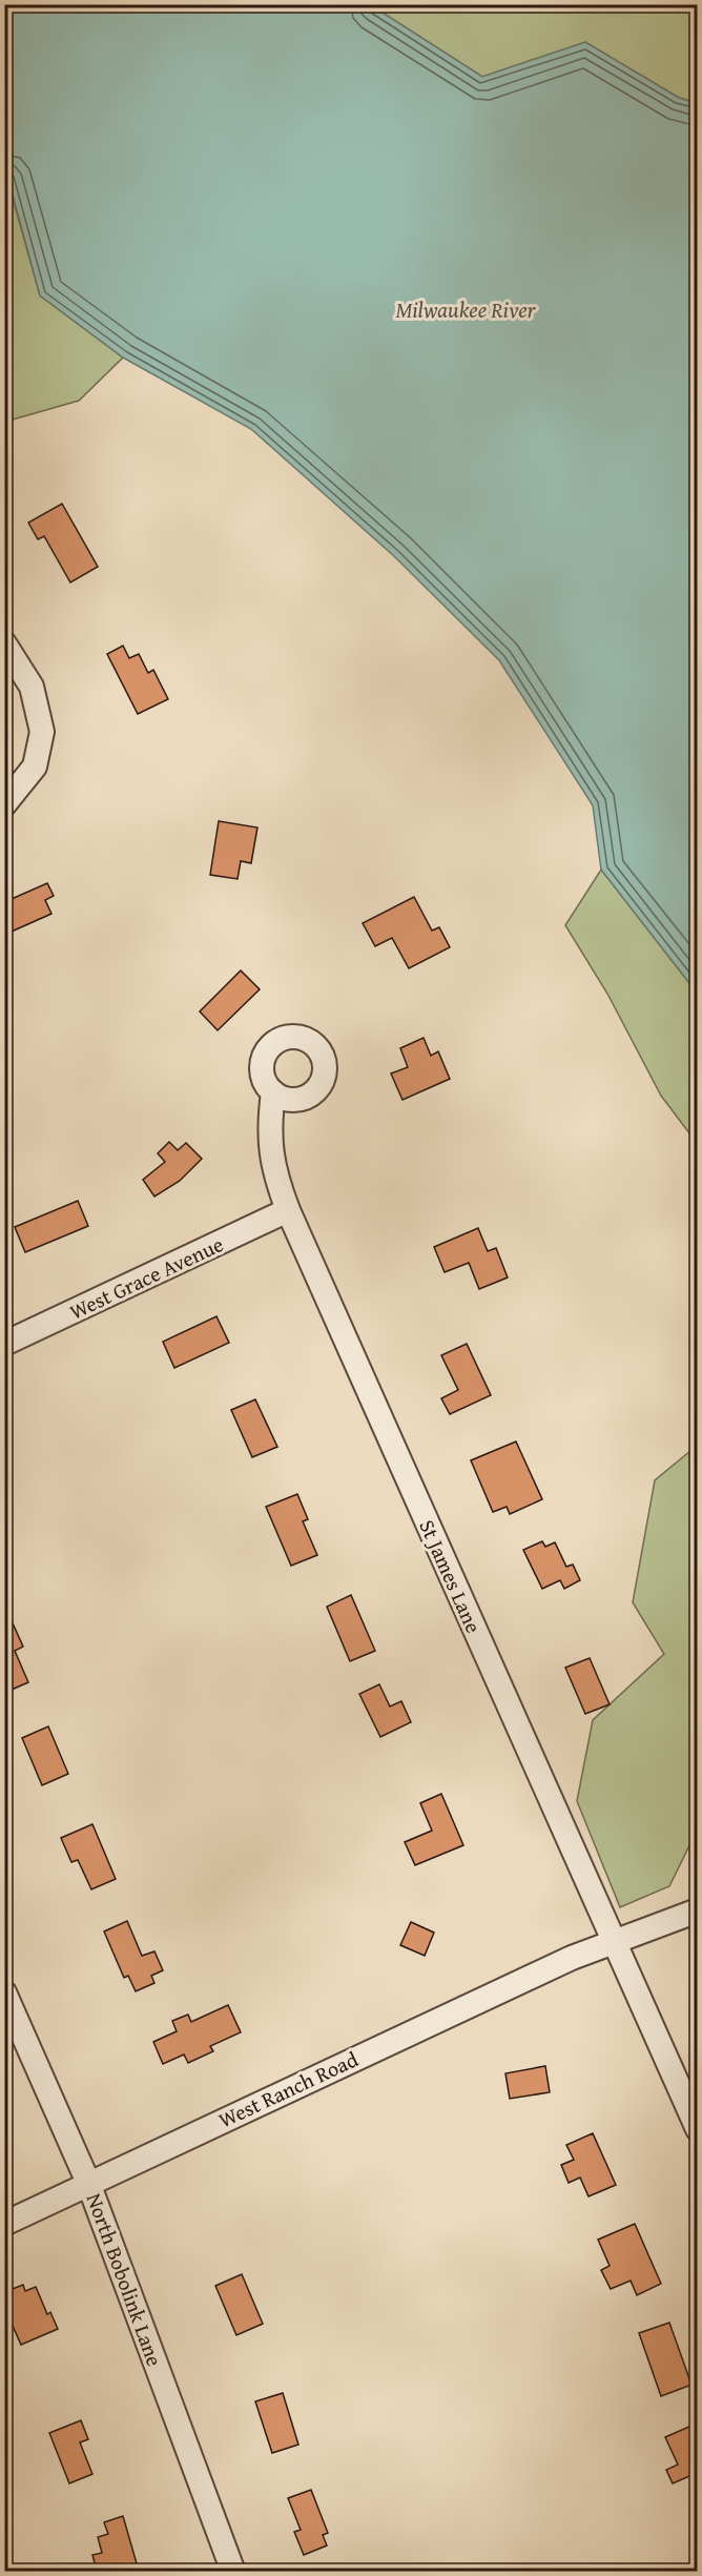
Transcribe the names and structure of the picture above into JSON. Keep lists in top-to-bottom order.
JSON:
{
  "streets": {
    "street": [
      "West Grace Avenue",
      "St James Lane",
      "West Ranch Road",
      "North Bobolink Lane"
    ]
  },
  "crossings": [
    ["West Grace Avenue", "St James Lane"],
    ["St James Lane", "West Ranch Road"],
    ["West Ranch Road", "North Bobolink Lane"]
  ],
  "water": ["Milwaukee River"]
}
